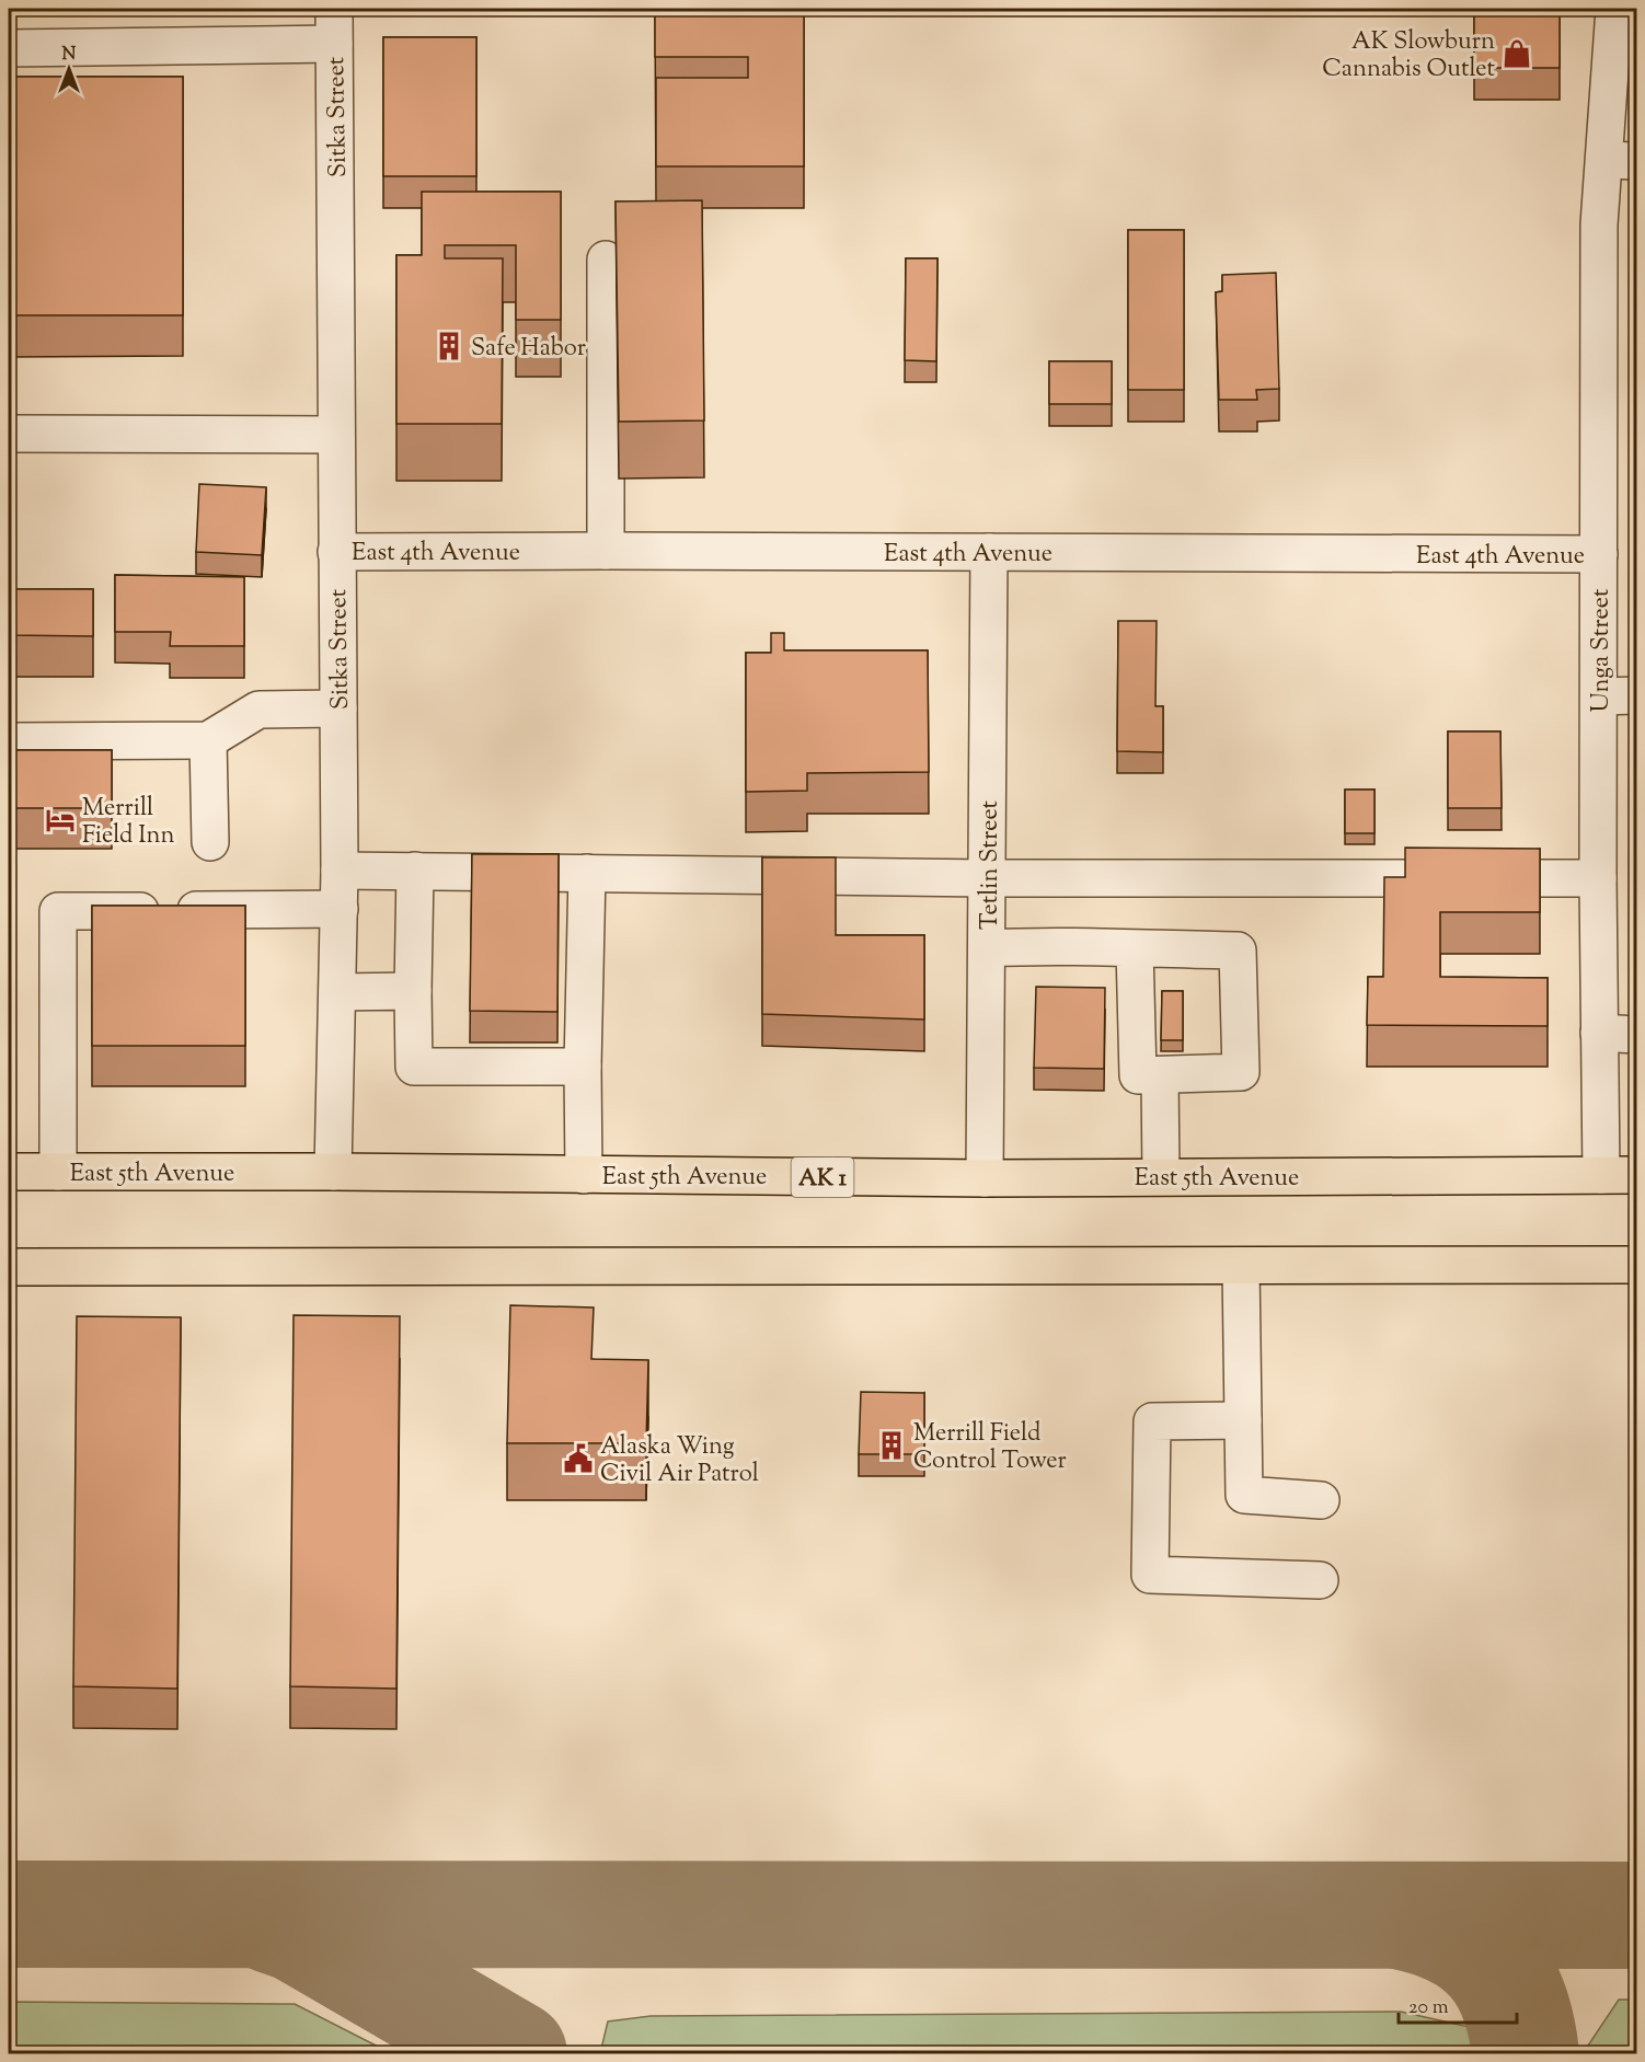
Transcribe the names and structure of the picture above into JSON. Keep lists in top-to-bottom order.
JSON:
{
  "streets": {
    "highway": ["East 5th Avenue", "AK 1"],
    "street": [
      "Sitka Street",
      "East 4th Avenue",
      "Unga Street",
      "Tetlin Street"
    ]
  },
  "crossings": [
    ["Sitka Street", "East 4th Avenue"],
    ["Sitka Street", "East 5th Avenue"],
    ["East 4th Avenue", "Unga Street"],
    ["East 4th Avenue", "Tetlin Street"],
    ["Unga Street", "East 5th Avenue"],
    ["Tetlin Street", "East 5th Avenue"]
  ],
  "places": {
    "shop": ["AK Slowburn Cannabis Outlet"],
    "building": ["Safe Habor", "Merrill Field Control Tower"],
    "hotel": ["Merrill Field Inn"],
    "public building": ["Alaska Wing Civil Air Patrol"]
  },
  "scale_bar": "20 m",
  "north": "top"
}
